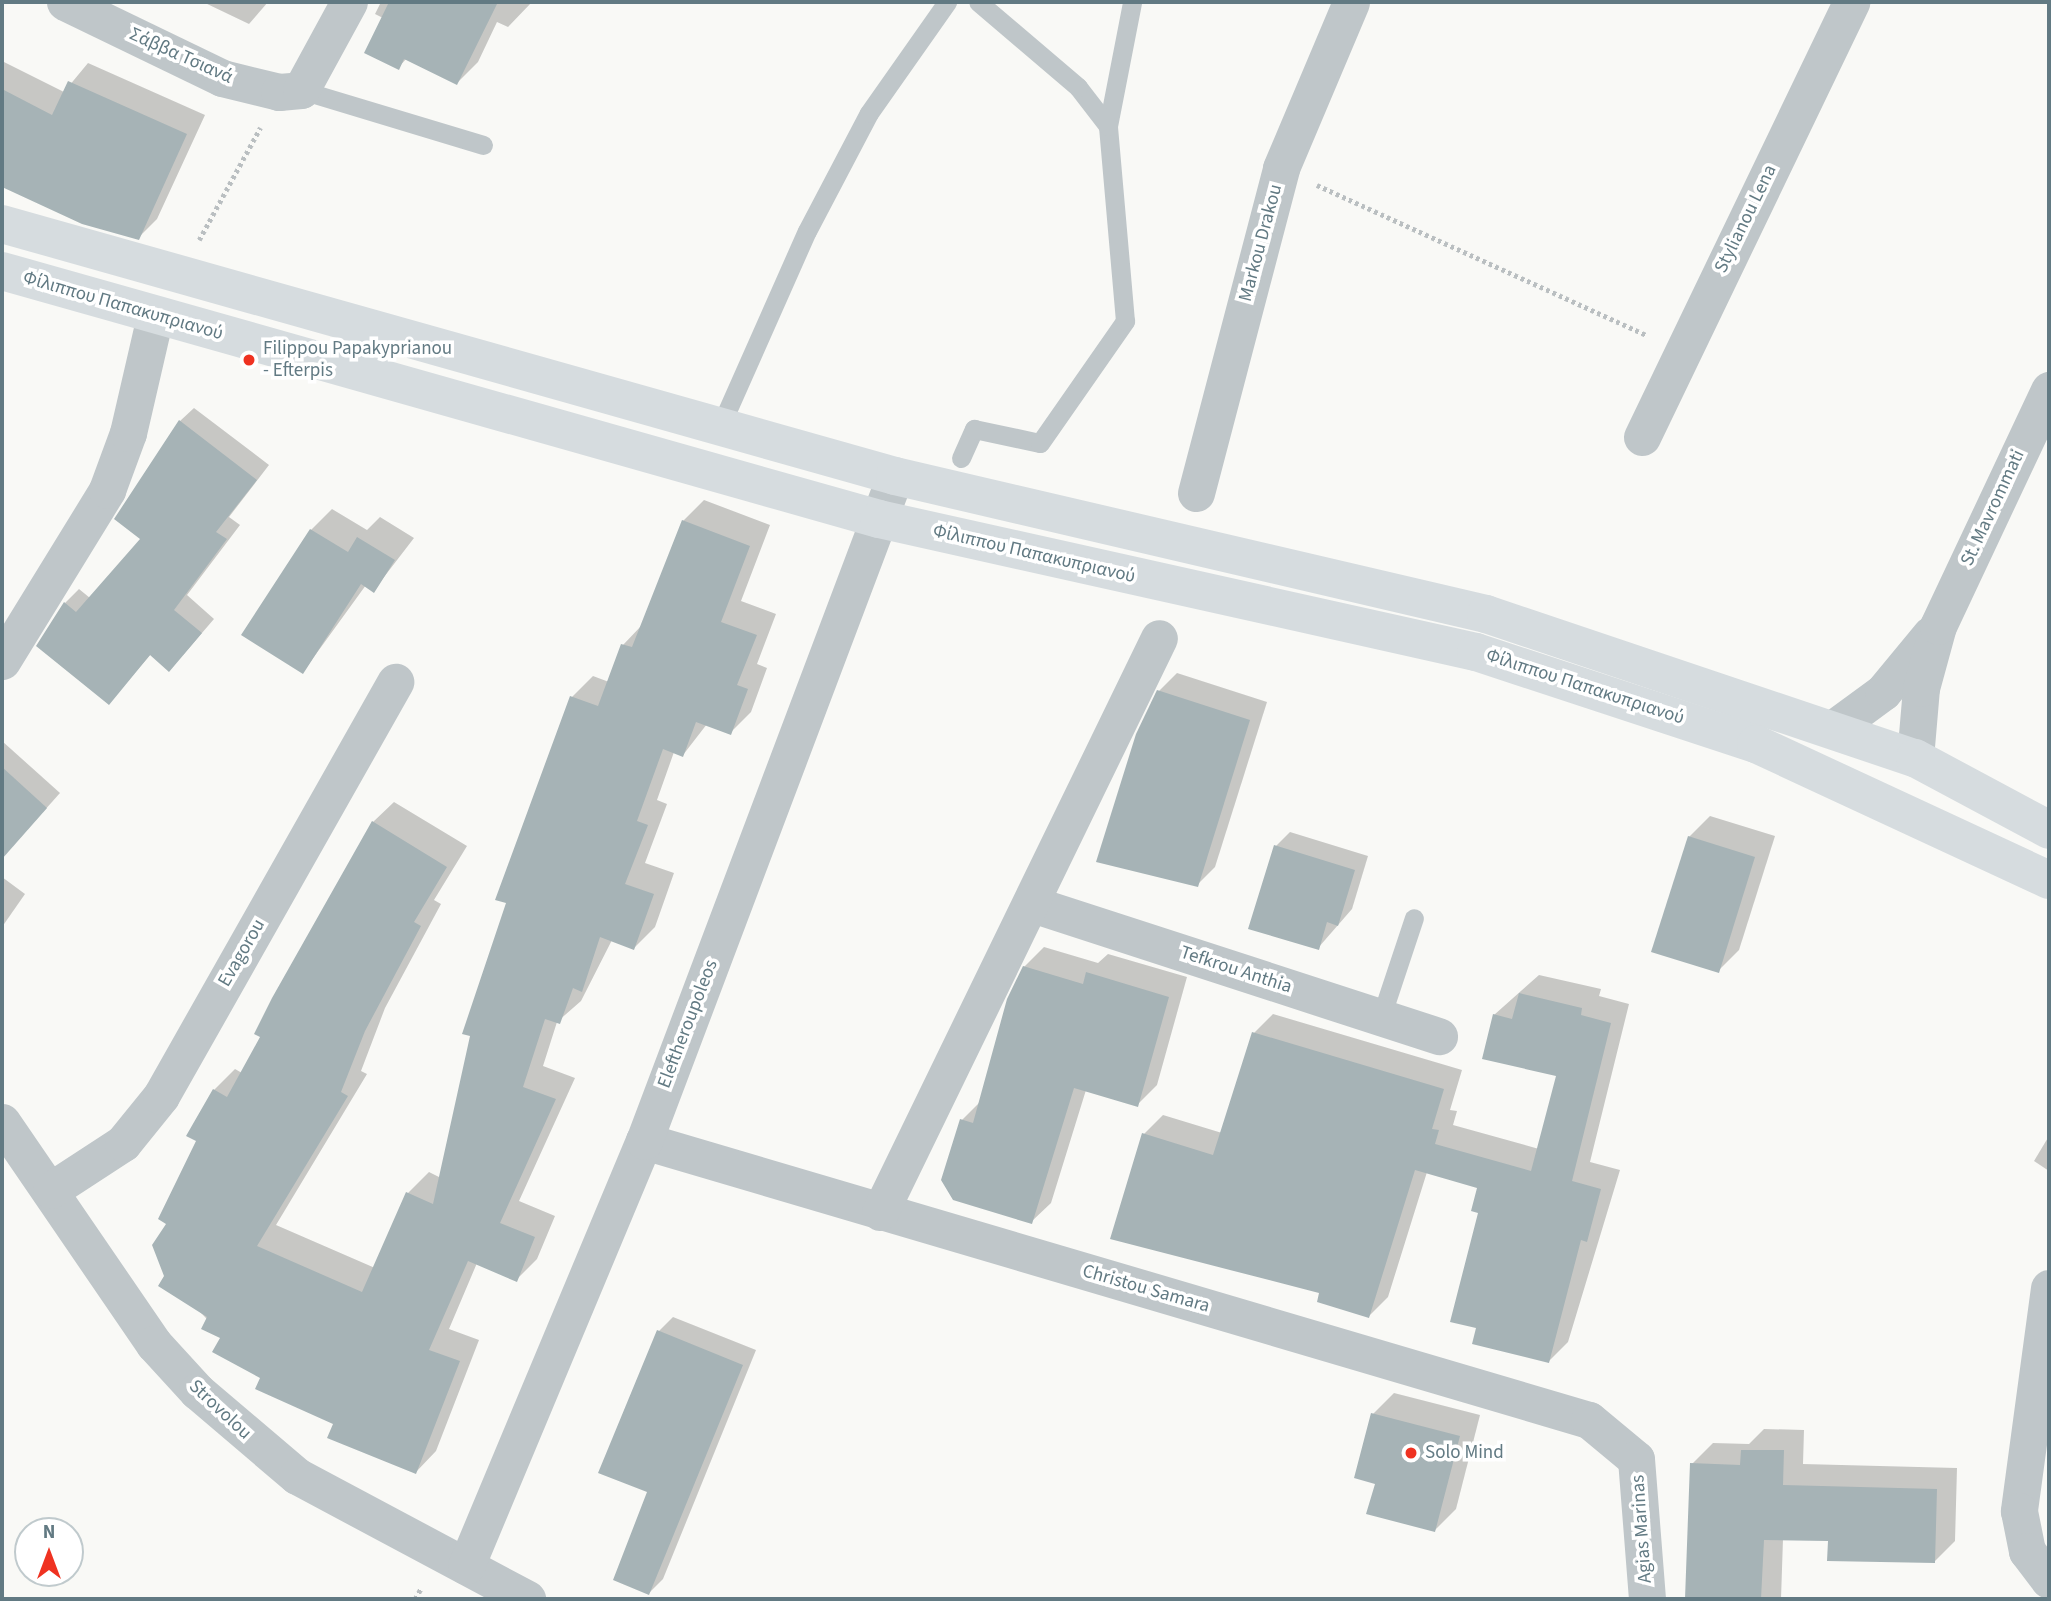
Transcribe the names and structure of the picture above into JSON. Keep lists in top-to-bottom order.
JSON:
{
  "streets": {
    "main road": ["Φίλιππου Παπακυπριανού"],
    "street": [
      "Σάββα Τσιανά",
      "Stylianou Lena",
      "Markou Drakou",
      "St. Mavrommati",
      "Evagorou",
      "Tefkrou Anthia",
      "Eleftheroupoleos",
      "Christou Samara",
      "Strovolou",
      "Agias Marinas"
    ]
  },
  "crossings": [
    ["Φίλιππου Παπακυπριανού", "St. Mavrommati"],
    ["Φίλιππου Παπακυπριανού", "Eleftheroupoleos"],
    ["Evagorou", "Strovolou"],
    ["Eleftheroupoleos", "Christou Samara"],
    ["Eleftheroupoleos", "Strovolou"],
    ["Christou Samara", "Agias Marinas"]
  ],
  "places": ["Filippou Papakyprianou - Efterpis", "Solo Mind"],
  "north": "top"
}
